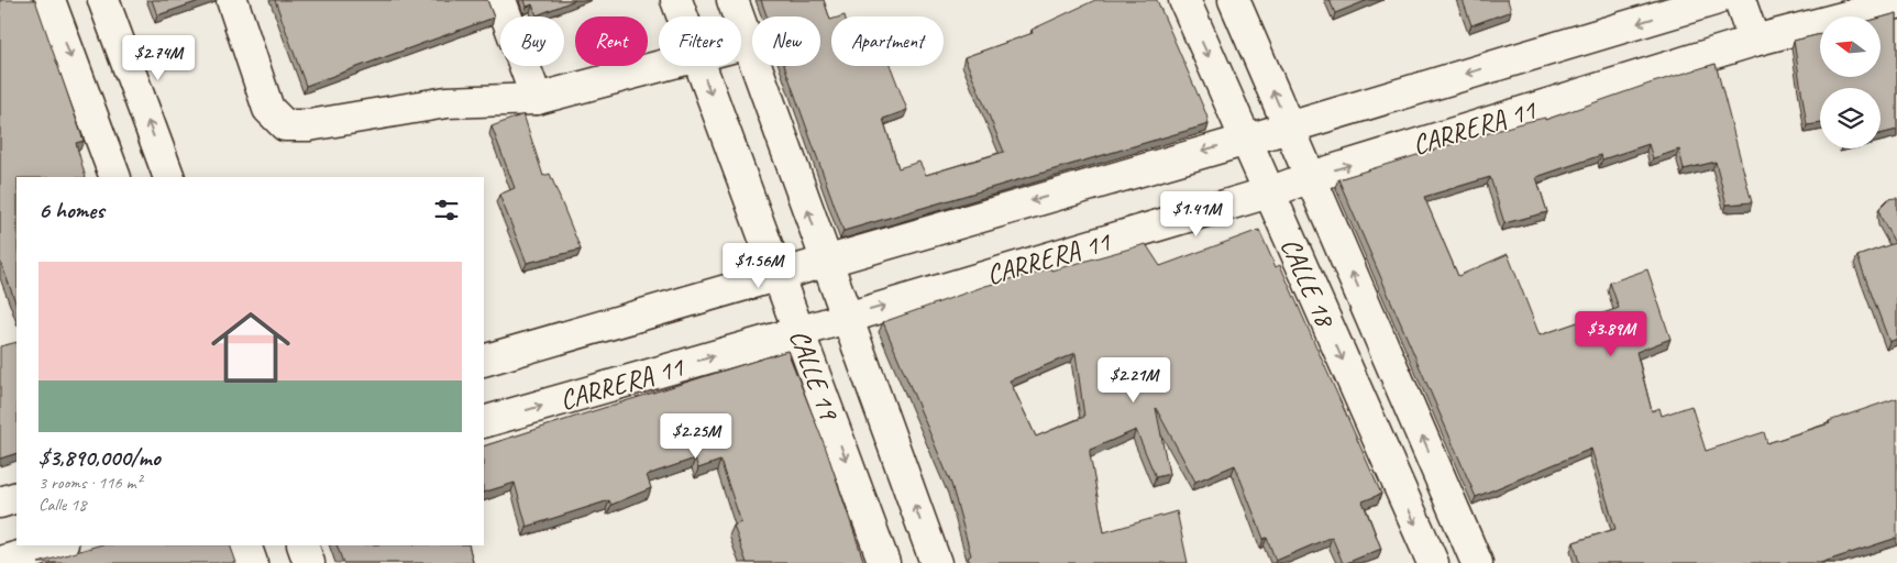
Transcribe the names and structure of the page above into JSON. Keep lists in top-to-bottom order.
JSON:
{
  "streets": {
    "street": ["CARRERA 11", "CALLE 18", "CALLE 19"]
  },
  "crossings": [
    ["CARRERA 11", "CALLE 18"],
    ["CARRERA 11", "CALLE 19"]
  ],
  "north": "left",
  "page": {
    "chip": [
      "Buy",
      "Rent",
      "Filters",
      "New",
      "Apartment"
    ],
    "price": [
      "$2.74M",
      "$1.41M",
      "$1.56M",
      "$3.89M",
      "$2.21M",
      "$2.25M"
    ],
    "heading": "6 homes",
    "list": [
      {
        "name": "$3,890,000/mo",
        "note": "3 rooms · 116 m² · Calle 18"
      }
    ]
  }
}
